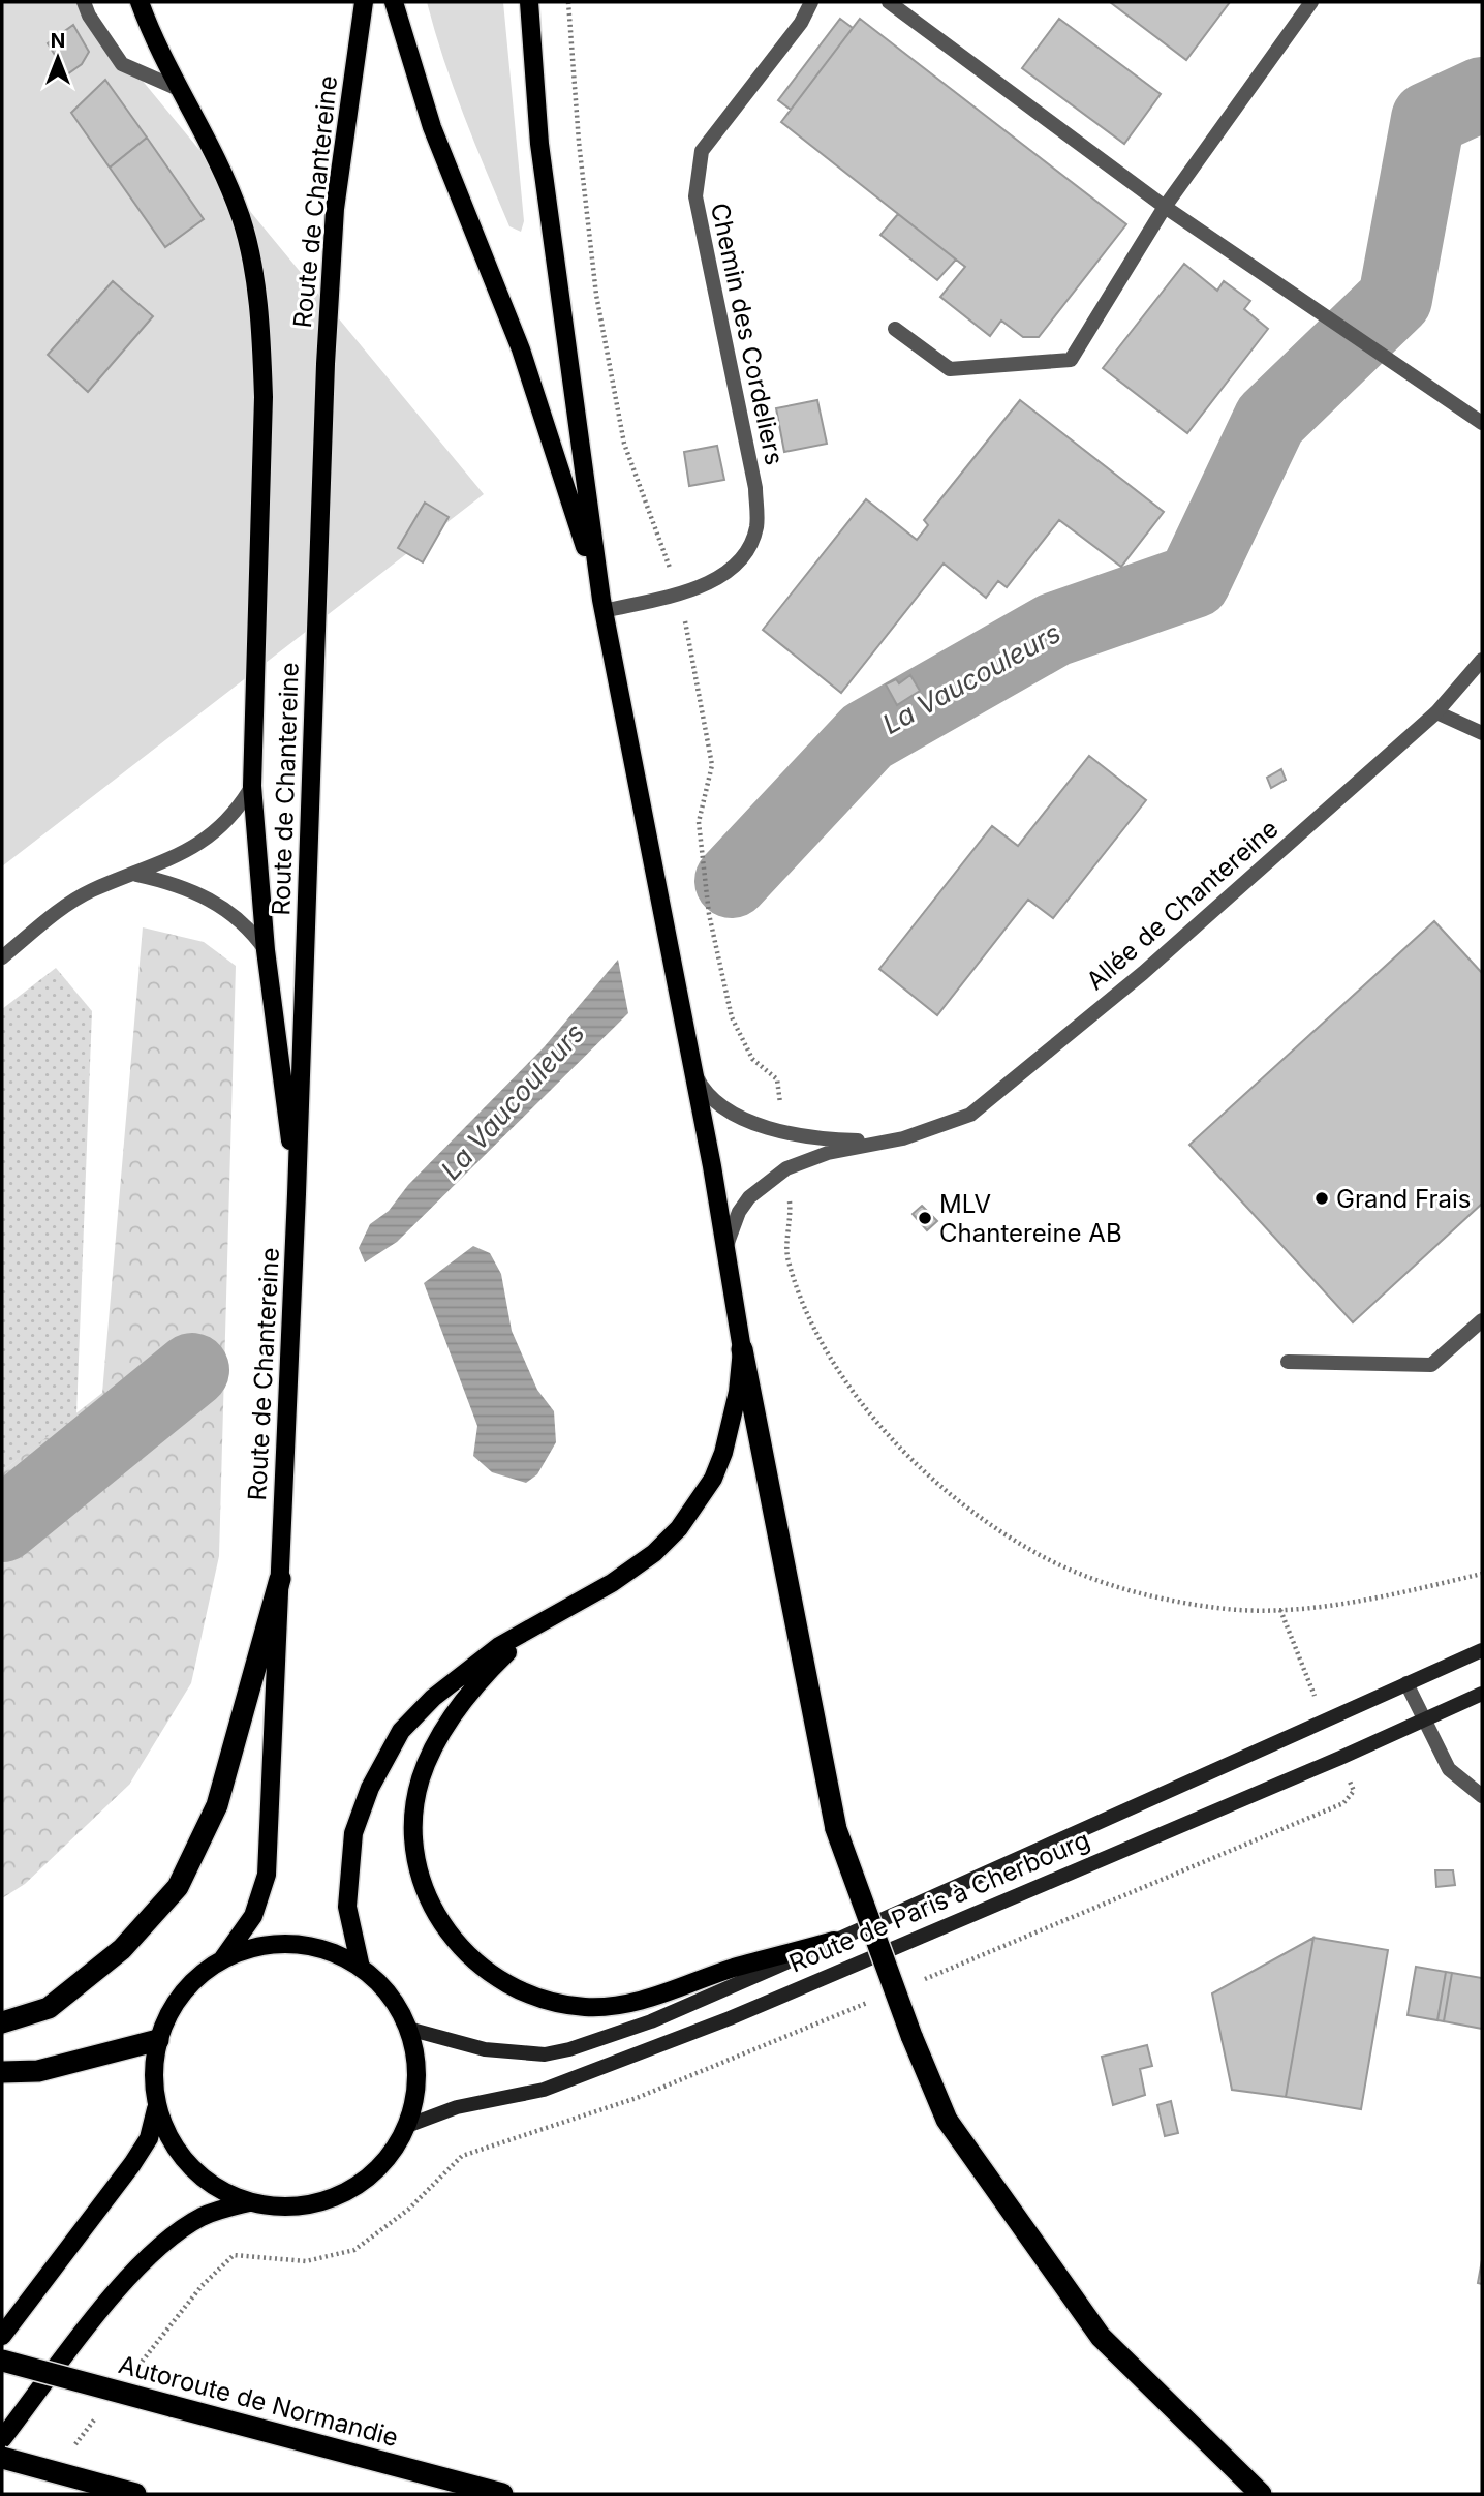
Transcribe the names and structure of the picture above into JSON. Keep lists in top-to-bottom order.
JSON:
{
  "streets": {
    "highway": ["Autoroute de Normandie"],
    "main road": ["Route de Chantereine", "Route de Paris à Cherbourg"],
    "street": ["Chemin des Cordeliers", "Allée de Chantereine"]
  },
  "water": ["La Vaucouleurs"],
  "places": ["Grand Frais", "MLV Chantereine AB"],
  "north": "top"
}
